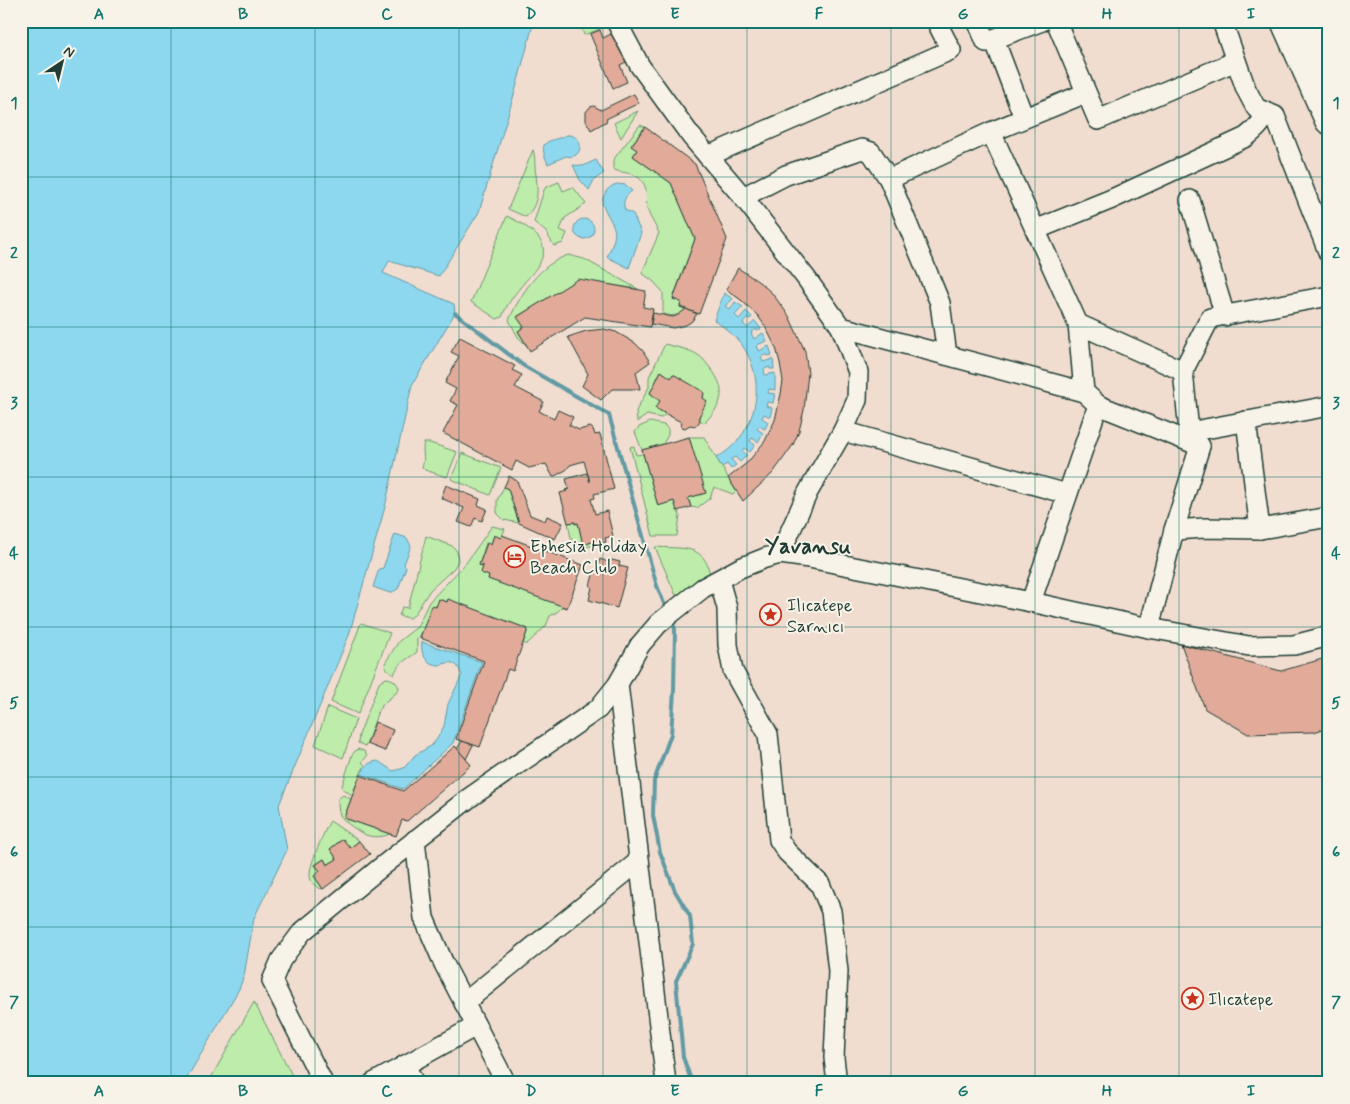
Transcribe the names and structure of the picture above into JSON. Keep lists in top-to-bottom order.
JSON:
{
  "districts": ["Yavansu"],
  "places": {
    "hotel": ["Ephesia Holiday Beach Club"],
    "place": ["Ilıcatepe Sarnıcı", "Ilıcatepe"]
  },
  "north": "top right",
  "grid": {
    "columns": [
      "A",
      "B",
      "C",
      "D",
      "E",
      "F",
      "G",
      "H",
      "I"
    ],
    "rows": [
      "1",
      "2",
      "3",
      "4",
      "5",
      "6",
      "7"
    ]
  }
}
